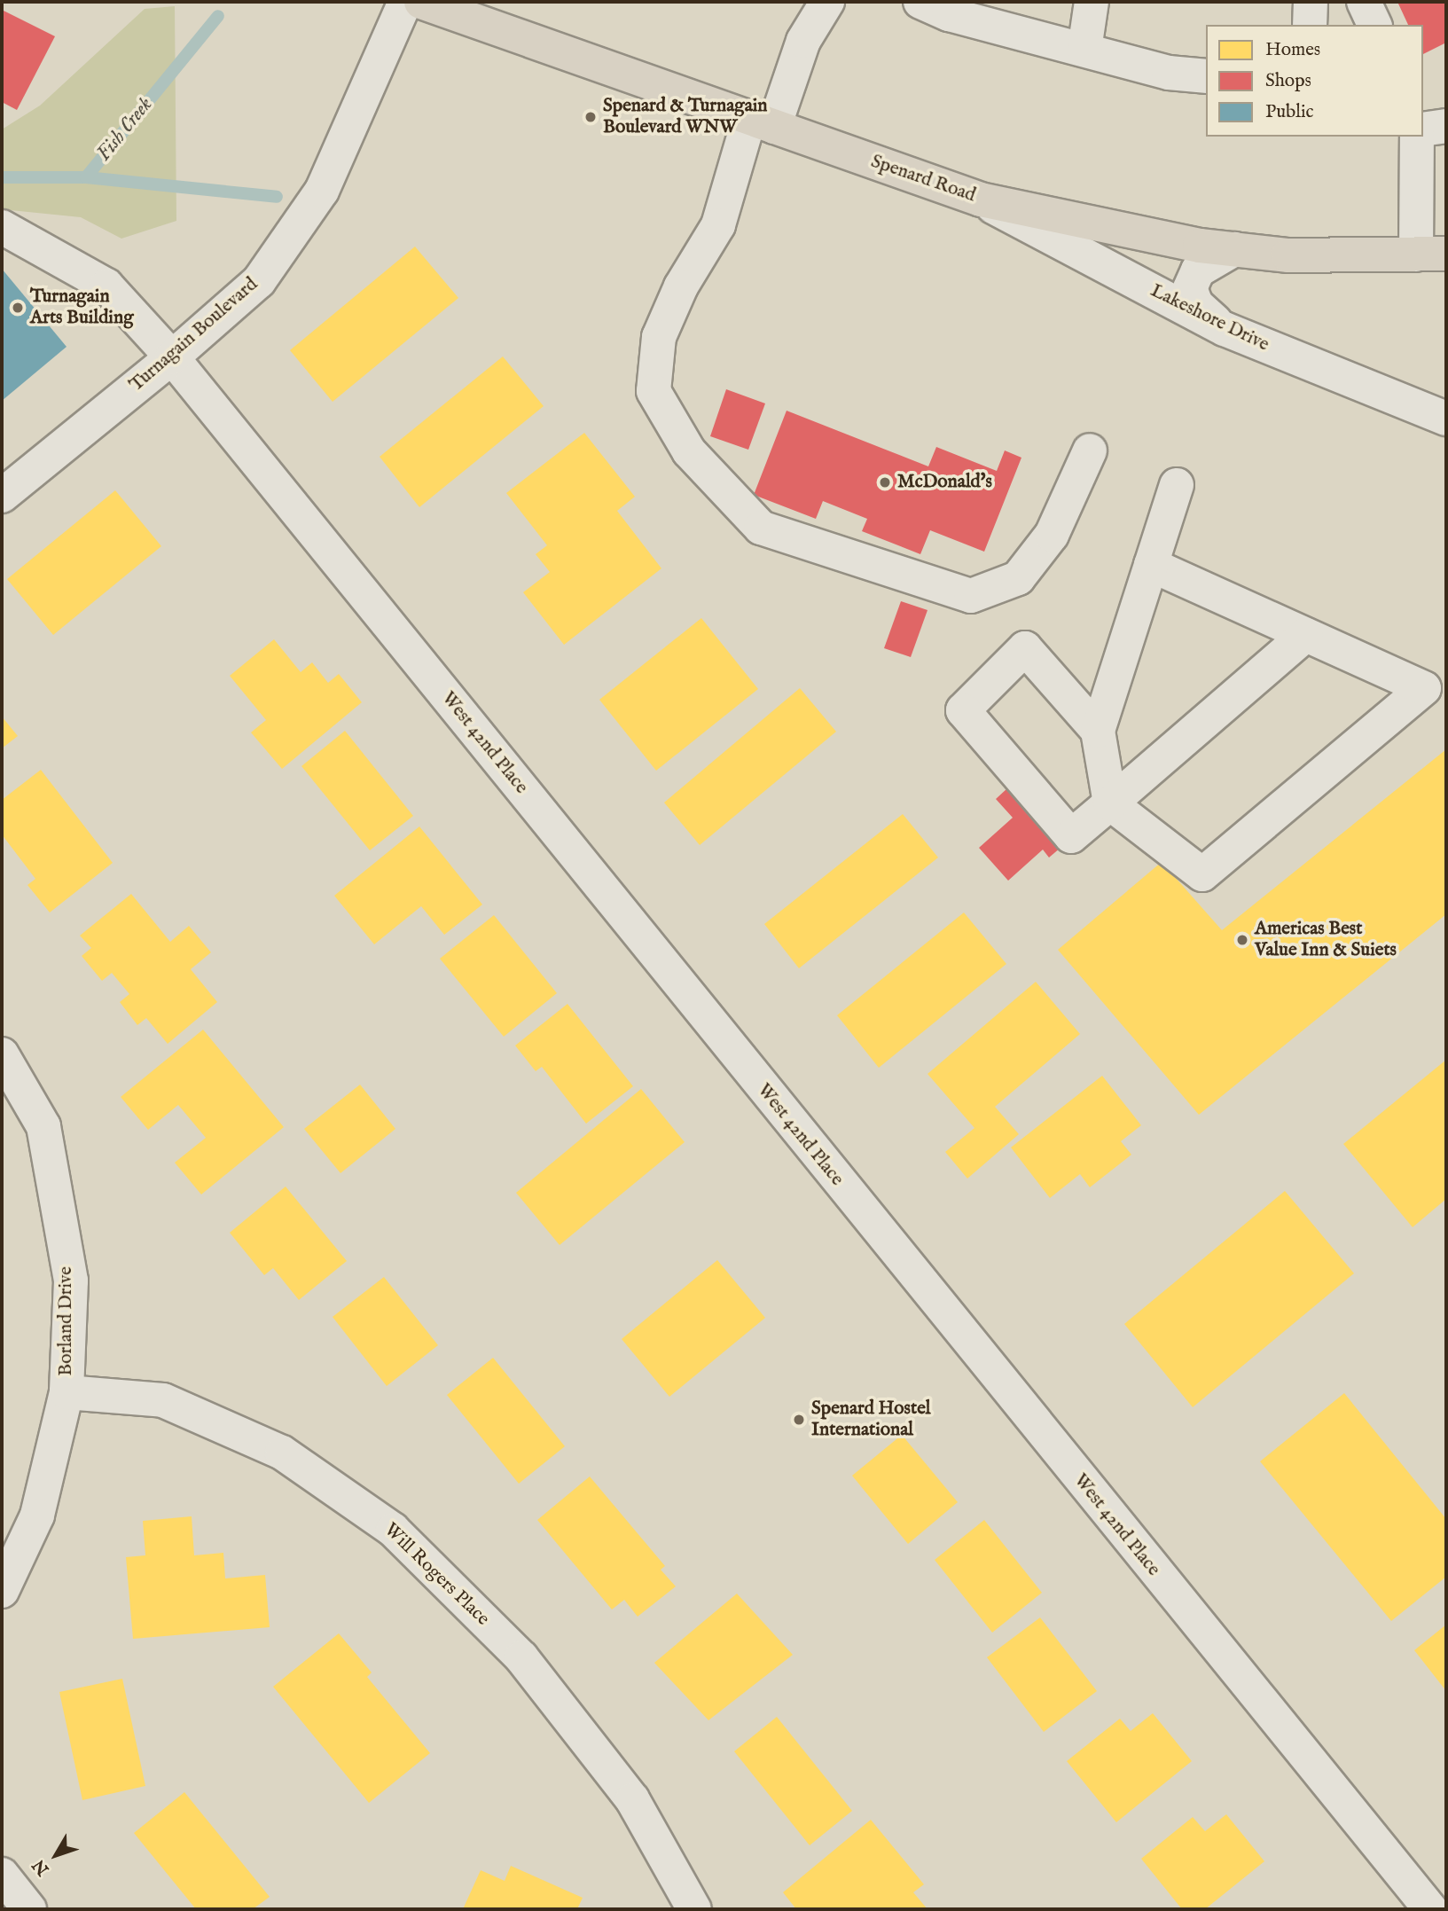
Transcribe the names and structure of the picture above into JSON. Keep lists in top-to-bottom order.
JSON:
{
  "streets": {
    "main road": ["Spenard Road"],
    "street": [
      "Lakeshore Drive",
      "Turnagain Boulevard",
      "West 42nd Place",
      "Borland Drive",
      "Will Rogers Place"
    ]
  },
  "crossings": [
    ["Spenard Road", "Lakeshore Drive"],
    ["Turnagain Boulevard", "West 42nd Place"],
    ["Borland Drive", "Will Rogers Place"]
  ],
  "water": ["Fish Creek"],
  "places": [
    "Spenard & Turnagain Boulevard WNW",
    "Turnagain Arts Building",
    "McDonald's",
    "Americas Best Value Inn & Suiets",
    "Spenard Hostel International"
  ],
  "legend": ["Homes", "Shops", "Public"],
  "north": "bottom left"
}
